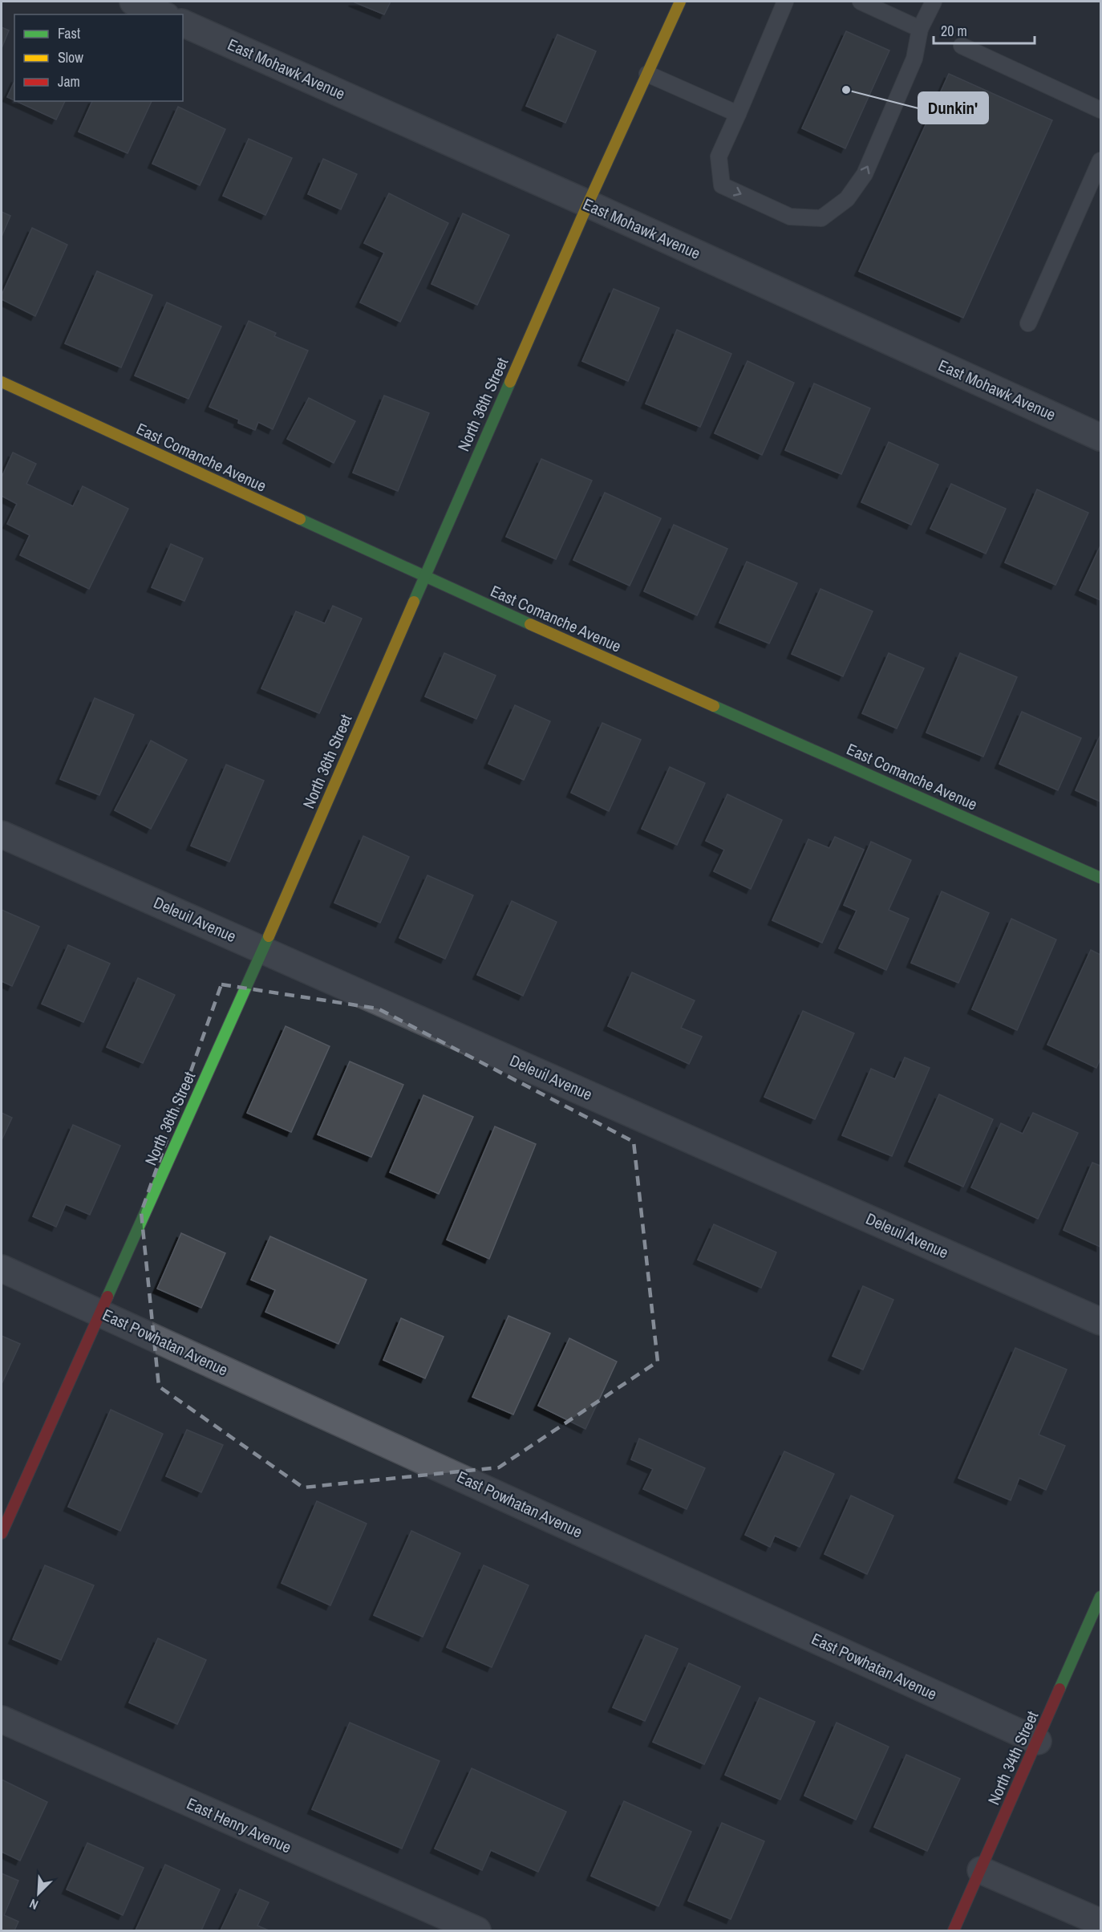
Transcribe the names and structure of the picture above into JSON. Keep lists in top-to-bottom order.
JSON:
{
  "streets": {
    "street": [
      "East Mohawk Avenue",
      "North 36th Street",
      "East Comanche Avenue",
      "Deleuil Avenue",
      "East Powhatan Avenue",
      "North 34th Street",
      "East Henry Avenue"
    ]
  },
  "crossings": [
    ["East Mohawk Avenue", "North 36th Street"],
    ["North 36th Street", "East Comanche Avenue"],
    ["North 36th Street", "Deleuil Avenue"],
    ["North 36th Street", "East Powhatan Avenue"],
    ["East Powhatan Avenue", "North 34th Street"]
  ],
  "places": ["Dunkin'"],
  "legend": ["Fast", "Slow", "Jam"],
  "scale_bar": "20 m",
  "north": "bottom left"
}
